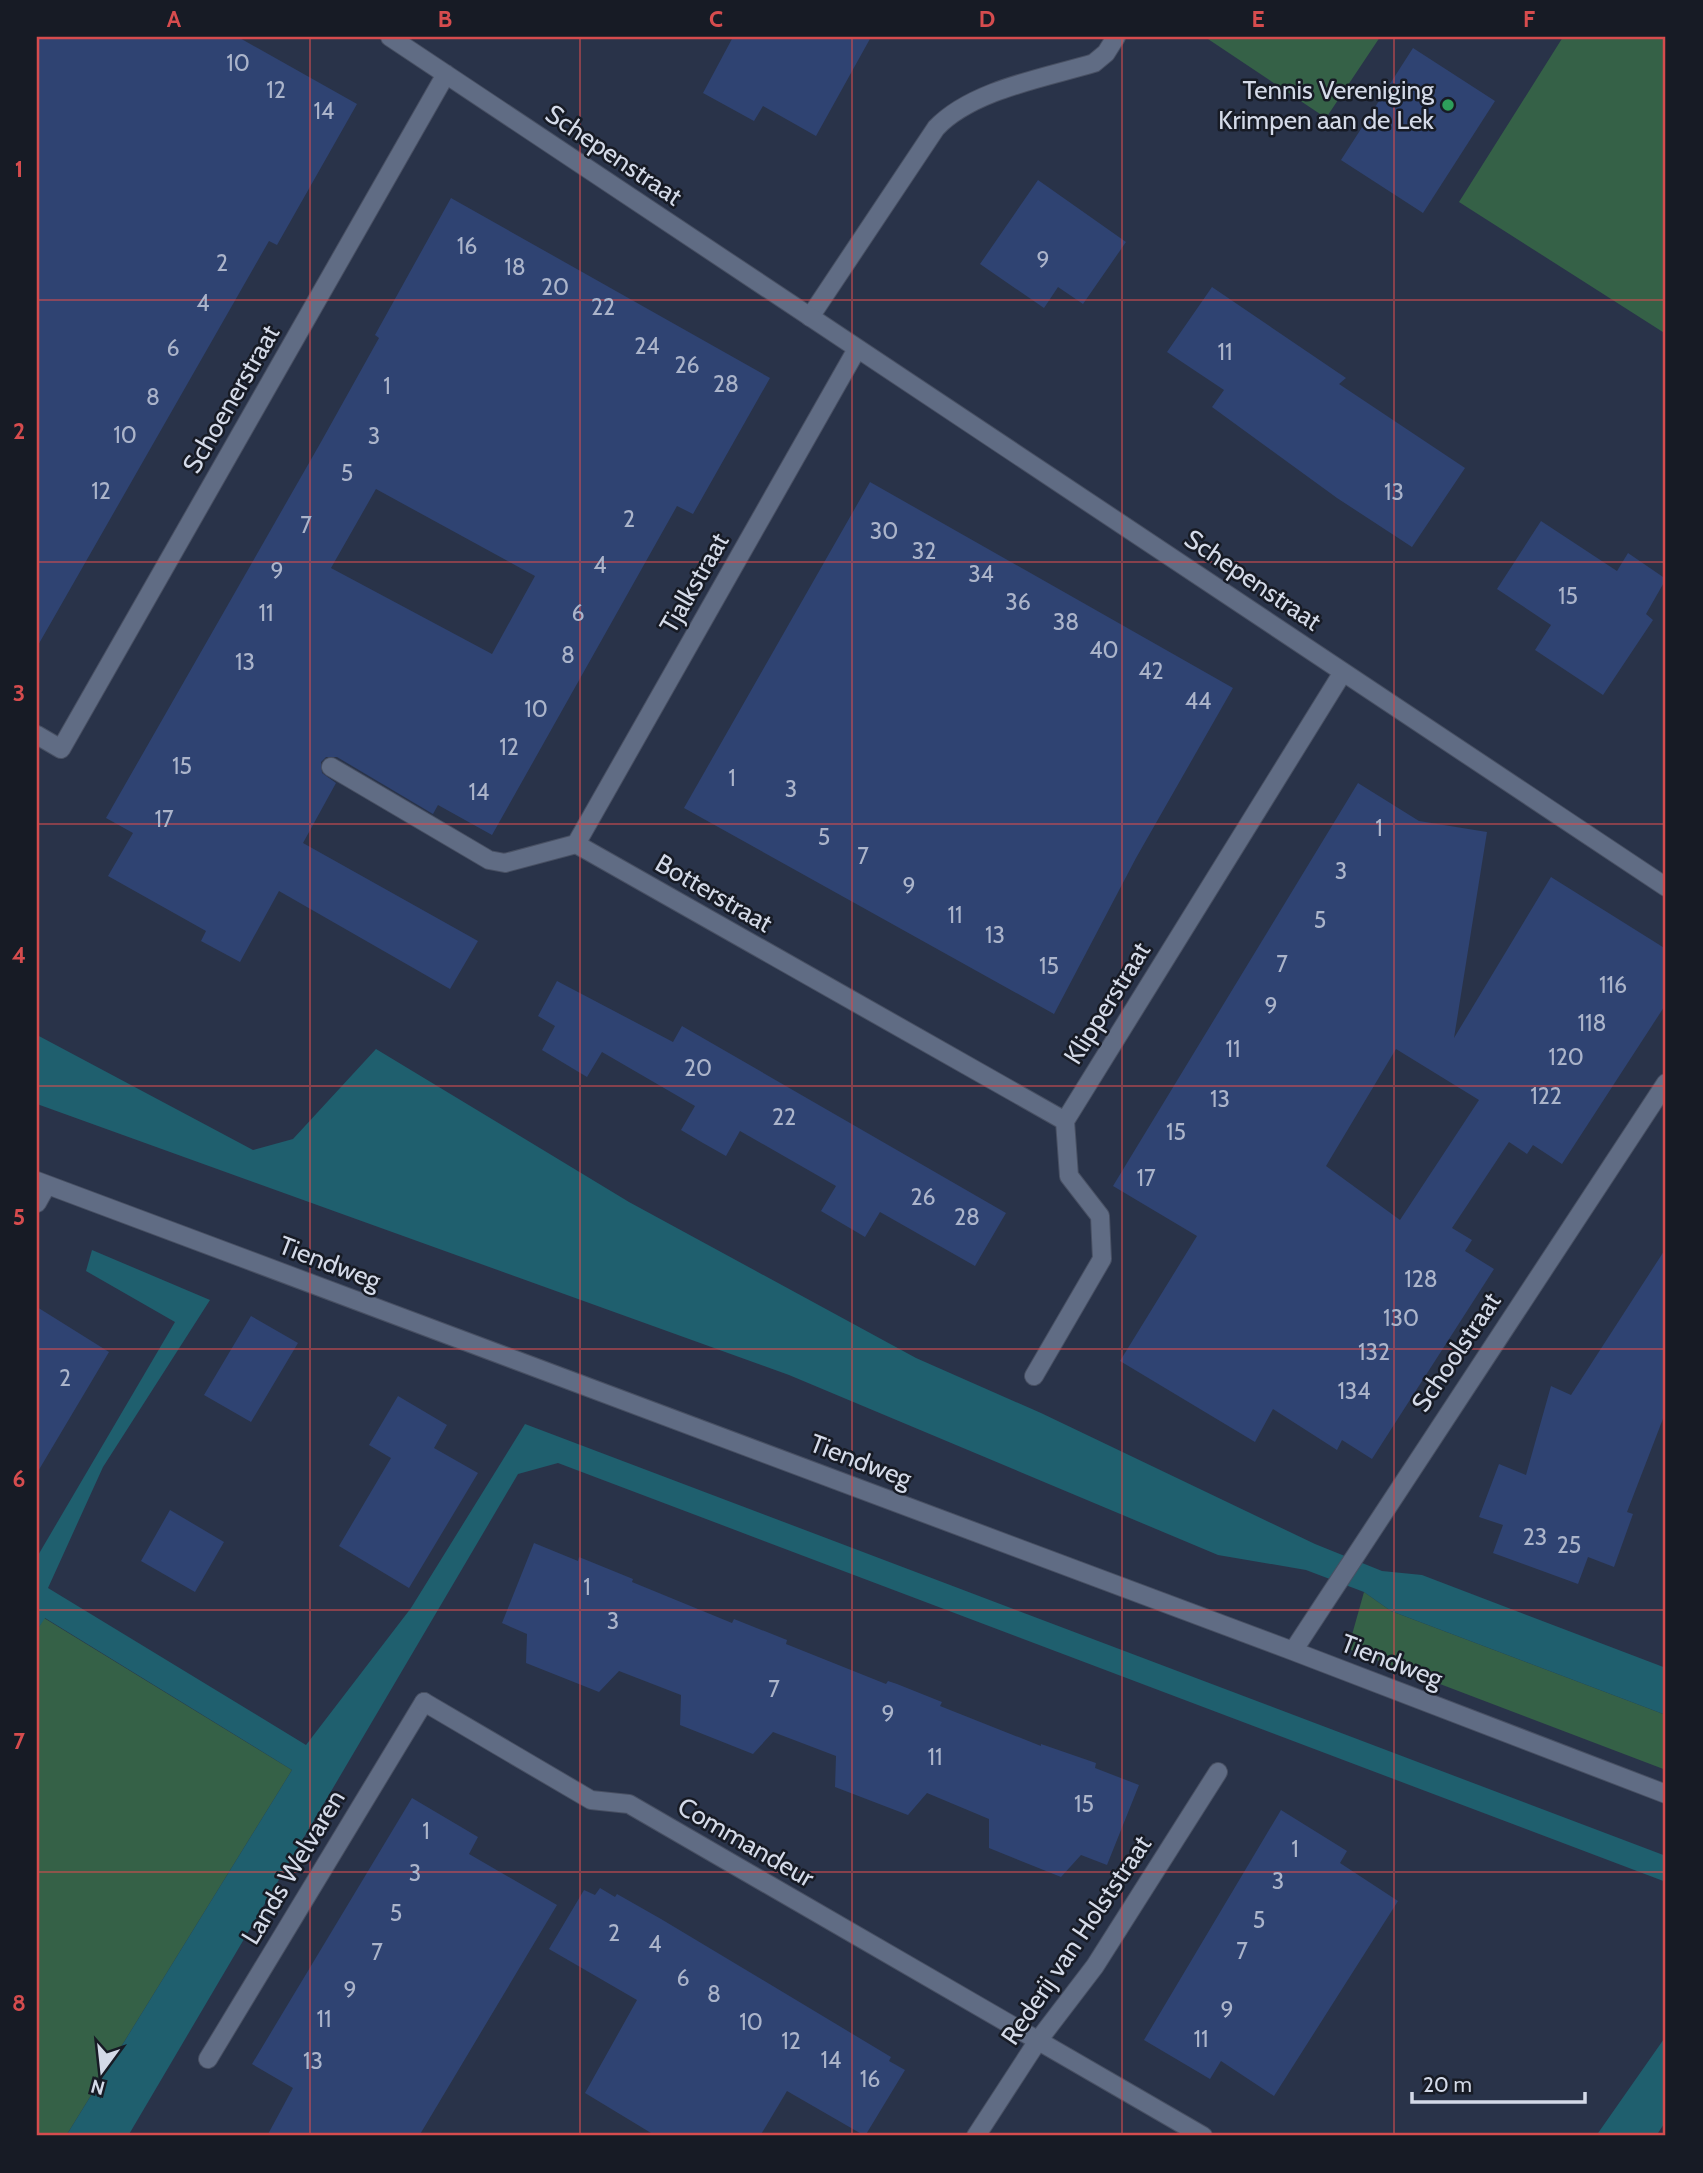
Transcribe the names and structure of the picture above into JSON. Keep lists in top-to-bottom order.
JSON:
{
  "streets": {
    "street": [
      "Schepenstraat",
      "Schoenerstraat",
      "Tjalkstraat",
      "Botterstraat",
      "Klipperstraat",
      "Tiendweg",
      "Schoolstraat",
      "Commandeur",
      "Lands Welvaren",
      "Rederij van Holststraat"
    ]
  },
  "crossings": [
    ["Schepenstraat", "Schoenerstraat"],
    ["Schepenstraat", "Tjalkstraat"],
    ["Schepenstraat", "Klipperstraat"],
    ["Tjalkstraat", "Botterstraat"],
    ["Botterstraat", "Klipperstraat"],
    ["Tiendweg", "Schoolstraat"],
    ["Commandeur", "Lands Welvaren"],
    ["Commandeur", "Rederij van Holststraat"]
  ],
  "places": ["Tennis Vereniging Krimpen aan de Lek"],
  "house_numbers": [
    "10",
    "12",
    "14",
    "16",
    "9",
    "2",
    "18",
    "20",
    "4",
    "22",
    "24",
    "6",
    "11",
    "26",
    "28",
    "1",
    "8",
    "10",
    "3",
    "5",
    "12",
    "13",
    "2",
    "7",
    "30",
    "32",
    "4",
    "9",
    "34",
    "15",
    "36",
    "11",
    "6",
    "38",
    "40",
    "8",
    "13",
    "42",
    "44",
    "10",
    "12",
    "15",
    "1",
    "3",
    "14",
    "17",
    "1",
    "5",
    "7",
    "3",
    "9",
    "11",
    "5",
    "13",
    "7",
    "15",
    "116",
    "9",
    "118",
    "11",
    "120",
    "20",
    "122",
    "13",
    "22",
    "15",
    "17",
    "26",
    "28",
    "128",
    "130",
    "132",
    "2",
    "134",
    "23",
    "25",
    "1",
    "3",
    "7",
    "9",
    "11",
    "15",
    "1",
    "1",
    "3",
    "3",
    "5",
    "5",
    "2",
    "4",
    "7",
    "7",
    "6",
    "9",
    "8",
    "9",
    "11",
    "10",
    "11",
    "12",
    "14",
    "13",
    "16"
  ],
  "scale_bar": "20 m",
  "north": "bottom",
  "grid": {
    "columns": [
      "A",
      "B",
      "C",
      "D",
      "E",
      "F"
    ],
    "rows": [
      "1",
      "2",
      "3",
      "4",
      "5",
      "6",
      "7",
      "8"
    ]
  }
}
